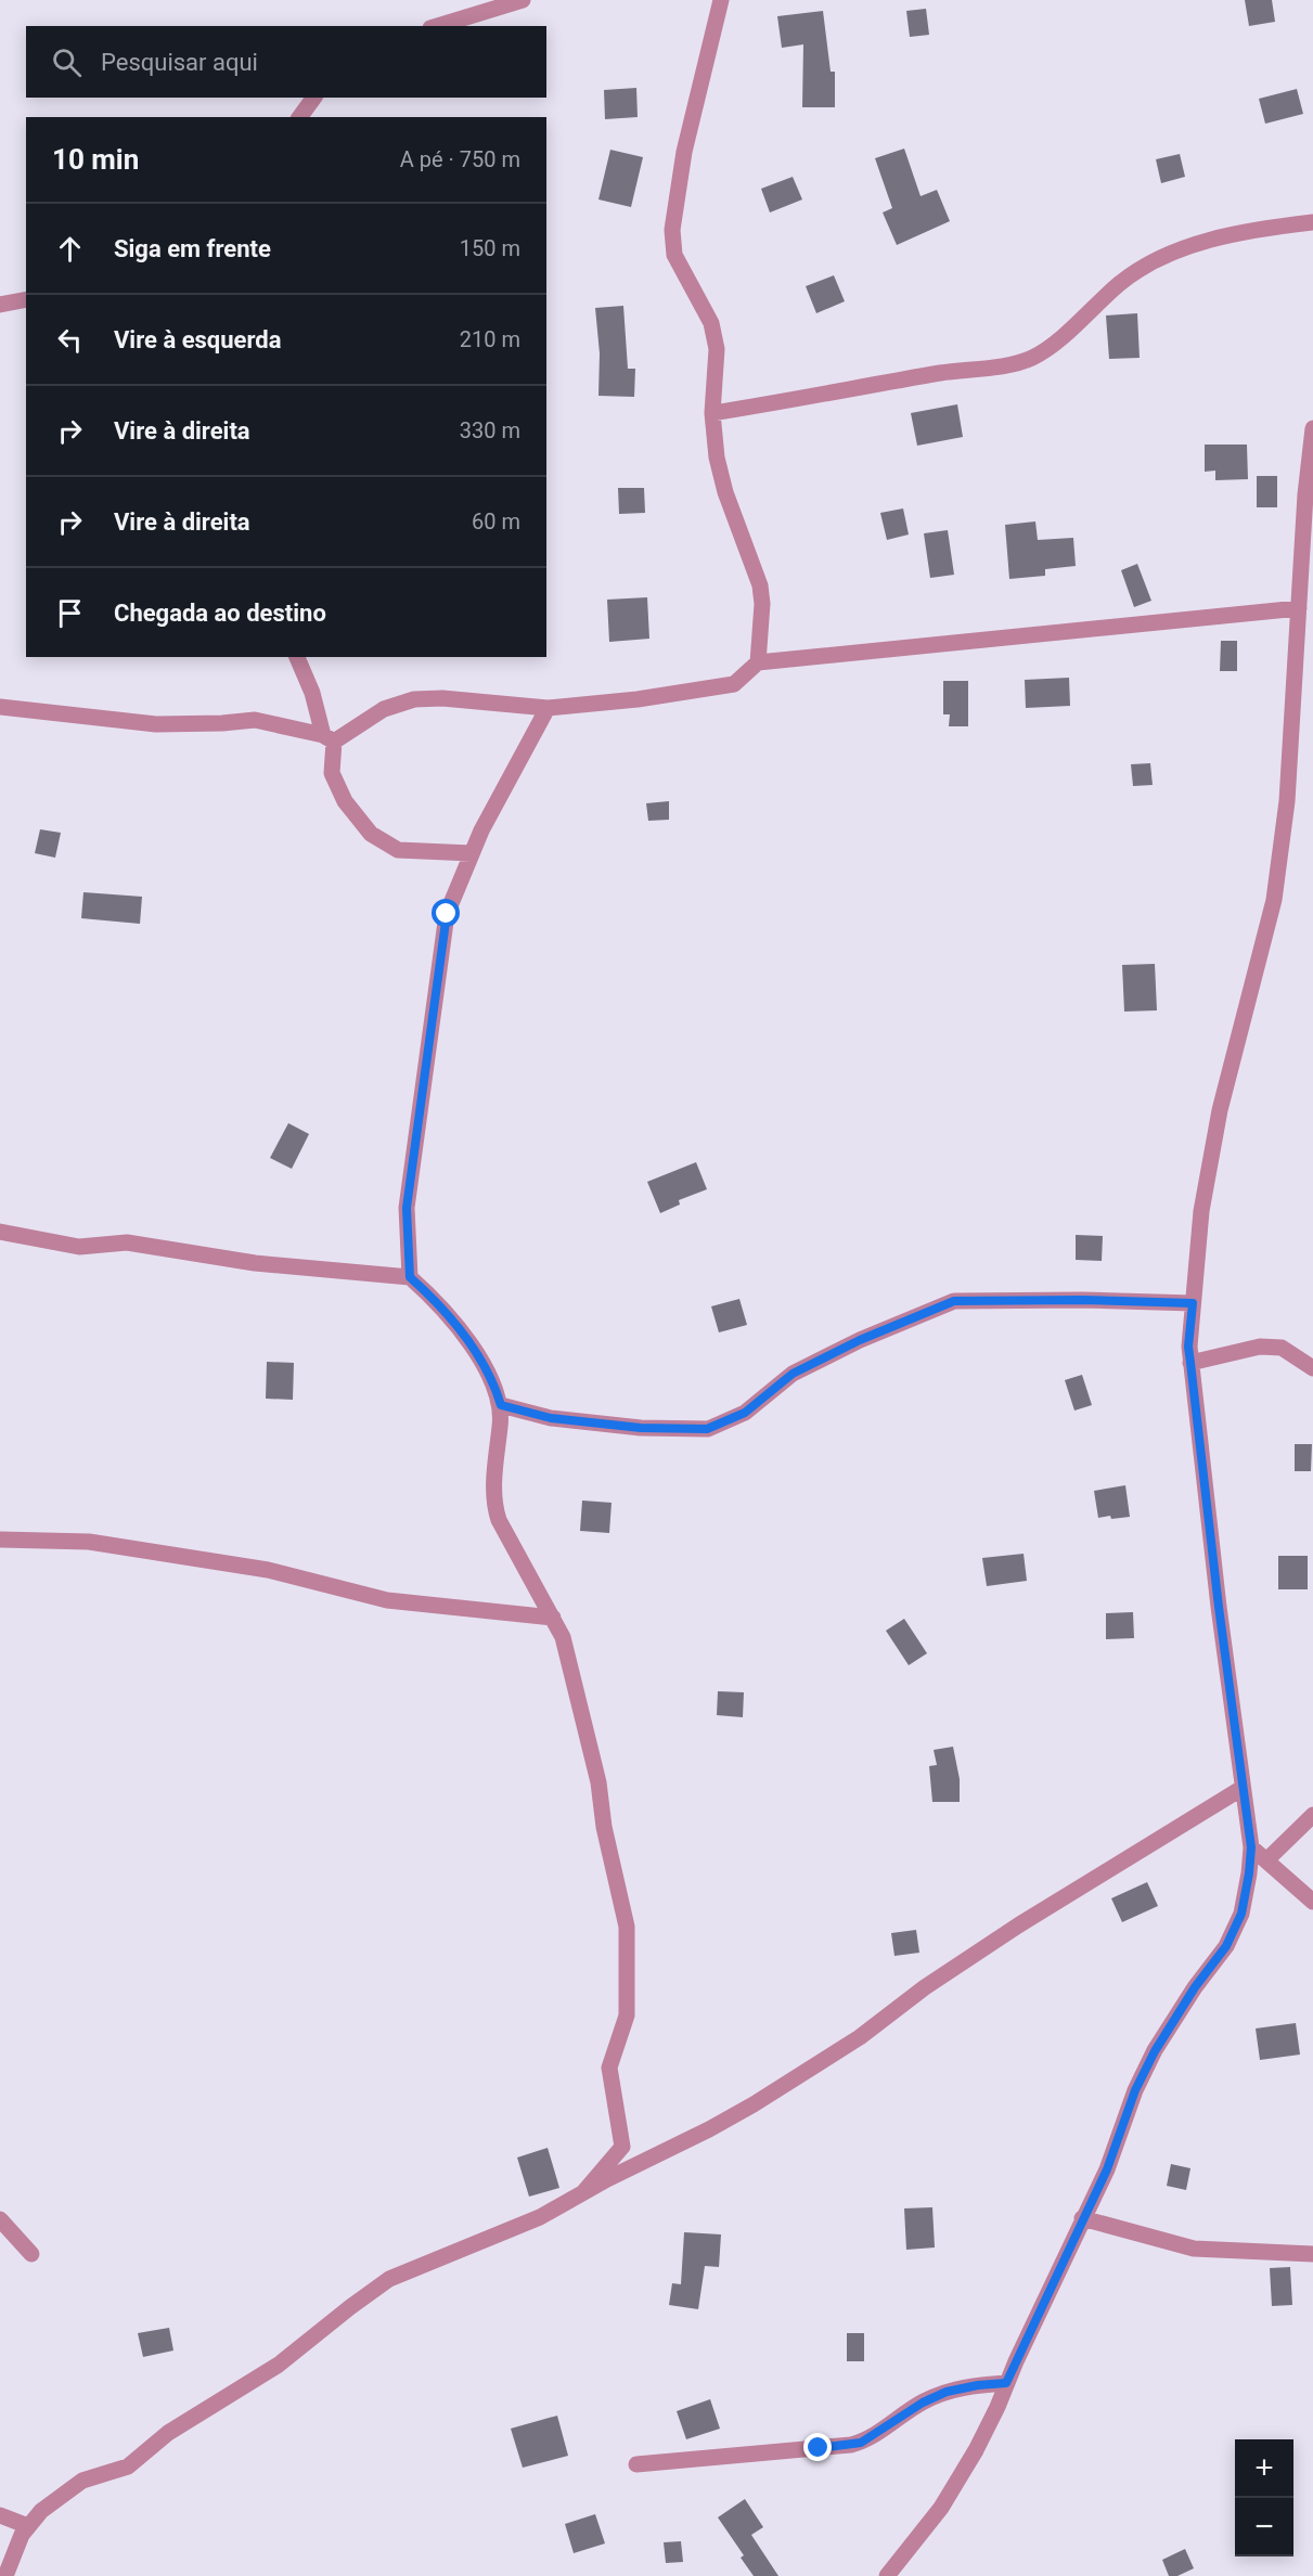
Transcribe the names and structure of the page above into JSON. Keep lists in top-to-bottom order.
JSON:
{
  "page": {
    "search": "Pesquisar aqui",
    "heading": ["10 min", "A pé · 750 m"],
    "list": [
      ["Siga em frente", "150 m"],
      ["Vire à esquerda", "210 m"],
      ["Vire à direita", "330 m"],
      ["Vire à direita", "60 m"],
      "Chegada ao destino"
    ],
    "map_buttons": ["+", "−"]
  }
}
